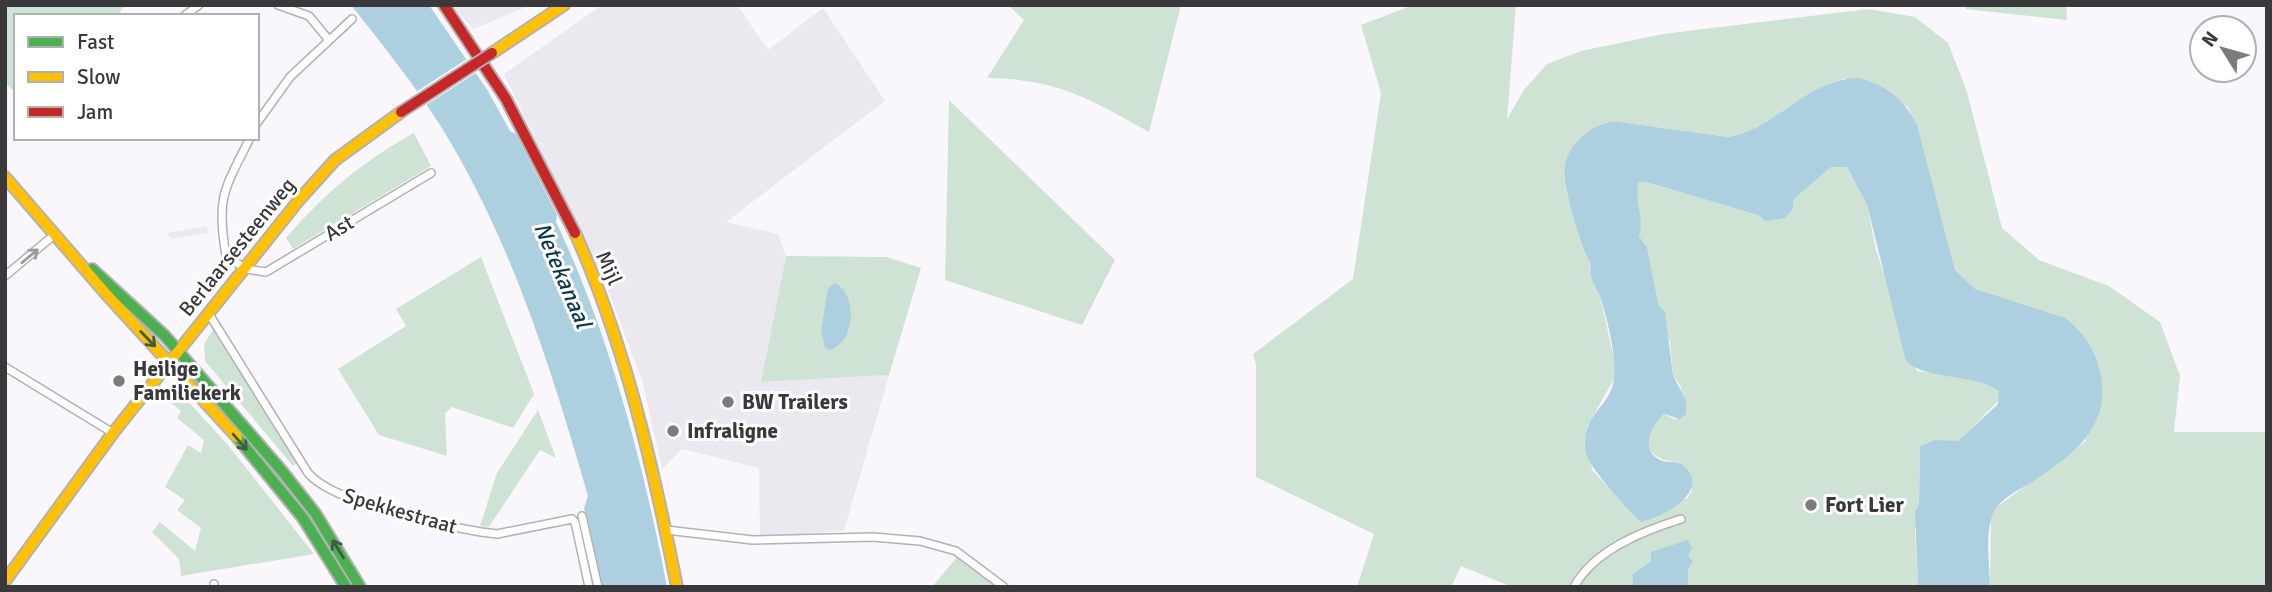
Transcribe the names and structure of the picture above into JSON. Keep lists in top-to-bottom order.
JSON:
{
  "streets": {
    "street": [
      "Ast",
      "Berlaarsesteenweg",
      "Mijl",
      "Spekkestraat"
    ]
  },
  "crossings": [
    ["Ast", "Berlaarsesteenweg"],
    ["Berlaarsesteenweg", "Spekkestraat"]
  ],
  "water": ["Netekanaal"],
  "places": [
    "Heilige Familiekerk",
    "BW Trailers",
    "Infraligne",
    "Fort Lier"
  ],
  "legend": ["Fast", "Slow", "Jam"],
  "north": "top left"
}
